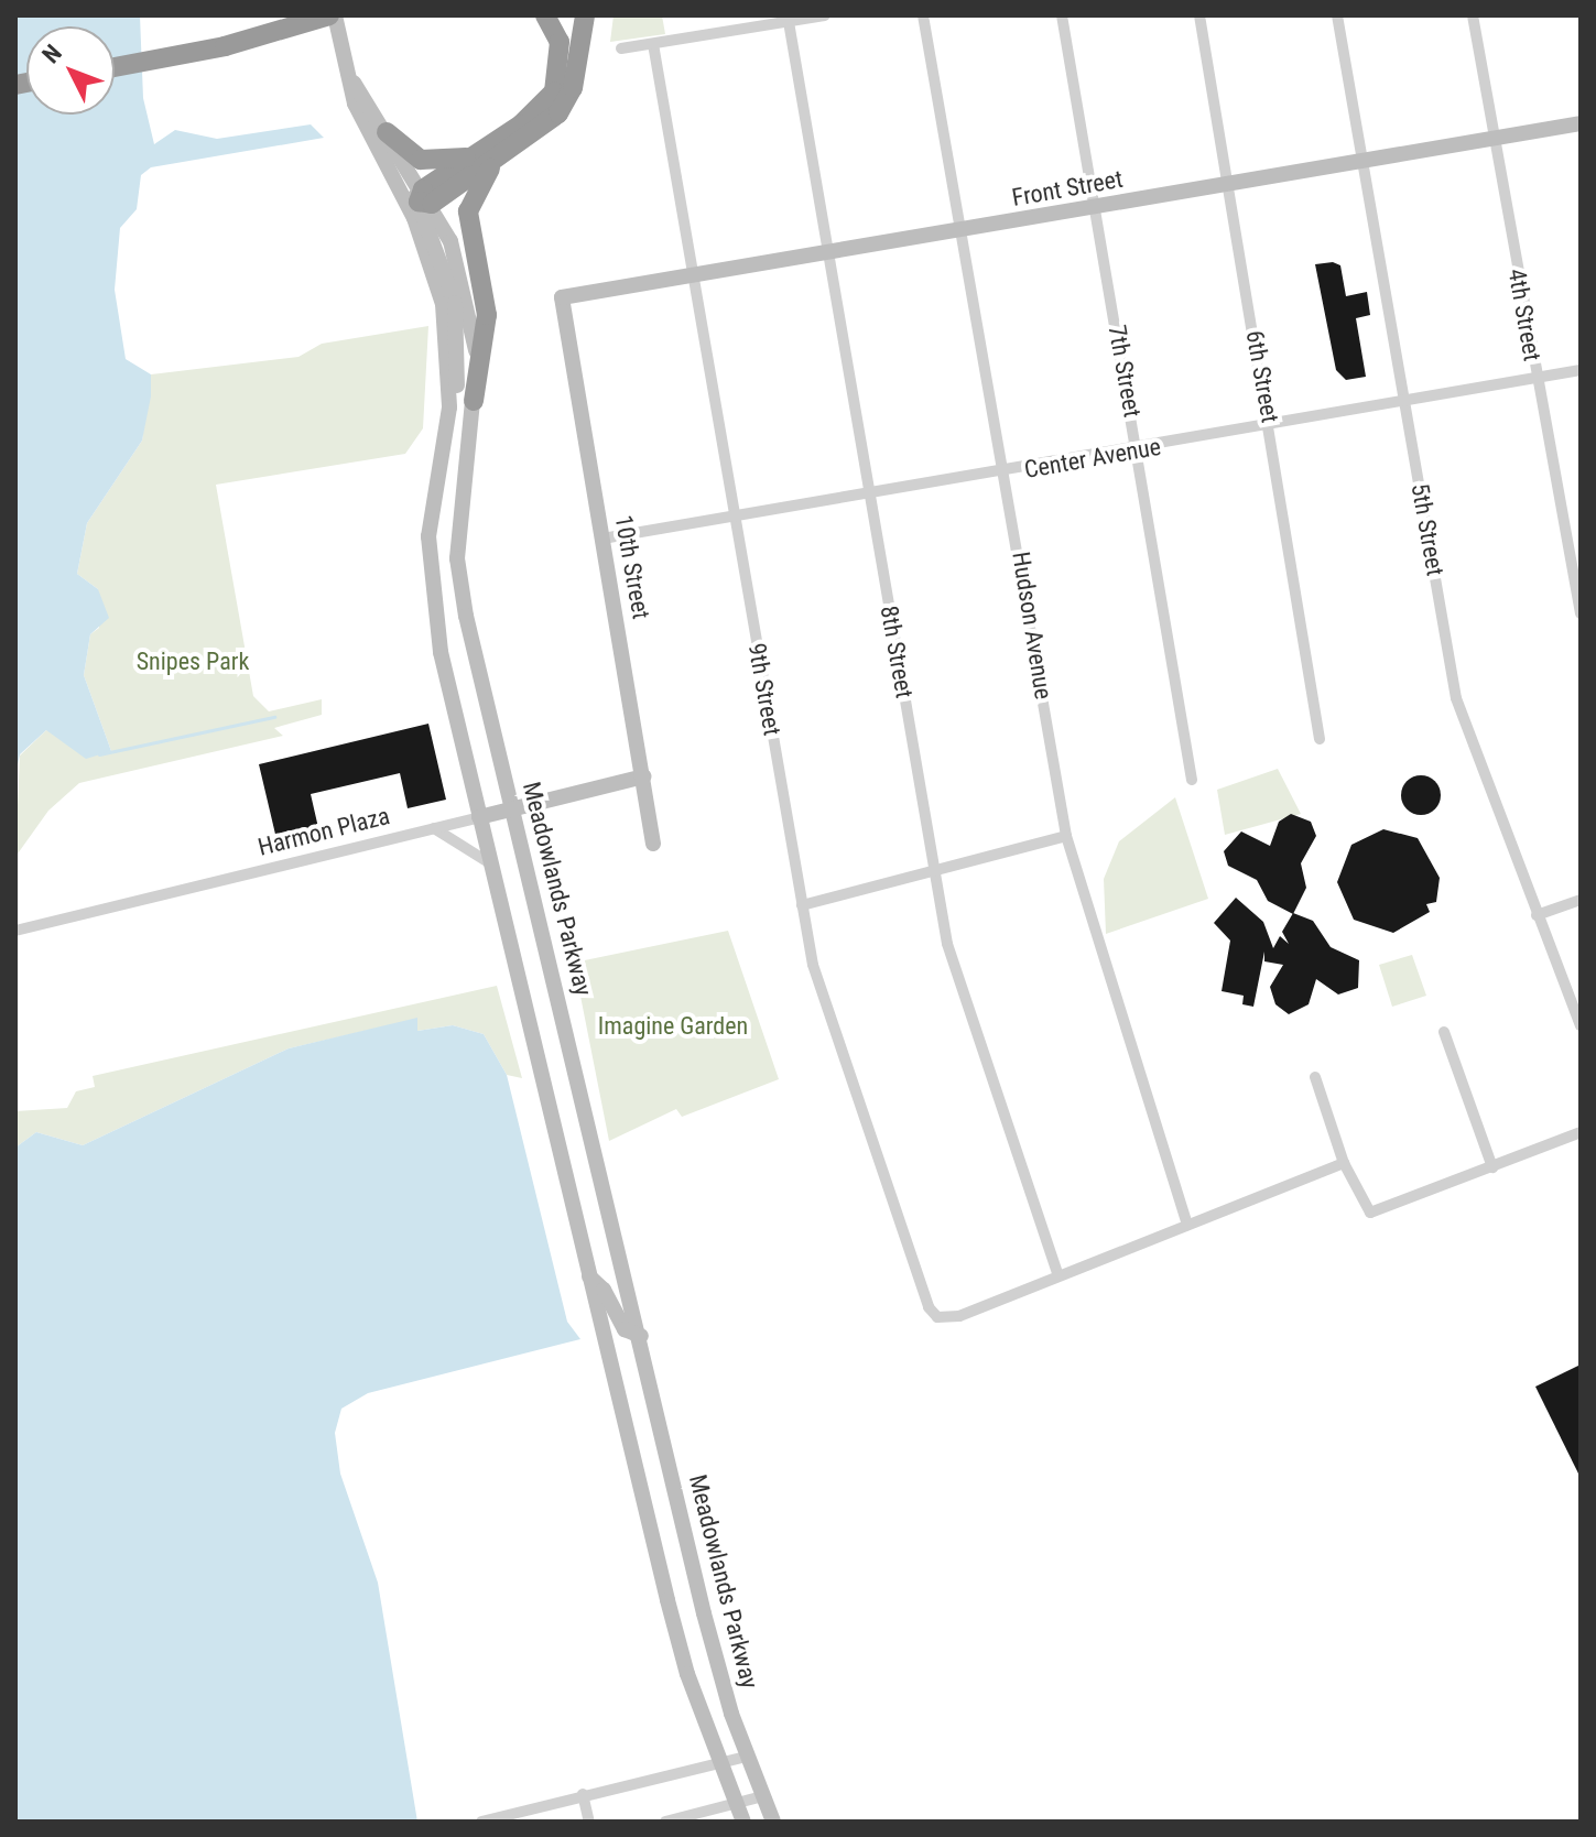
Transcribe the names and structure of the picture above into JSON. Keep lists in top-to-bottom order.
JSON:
{
  "streets": {
    "main road": [
      "Front Street",
      "10th Street",
      "Harmon Plaza",
      "Meadowlands Parkway"
    ],
    "street": [
      "4th Street",
      "7th Street",
      "6th Street",
      "Center Avenue",
      "5th Street",
      "Hudson Avenue",
      "8th Street",
      "9th Street"
    ]
  },
  "crossings": [
    ["Front Street", "4th Street"],
    ["Front Street", "7th Street"],
    ["Front Street", "6th Street"],
    ["Front Street", "5th Street"],
    ["Front Street", "10th Street"],
    ["Front Street", "Hudson Avenue"],
    ["Front Street", "8th Street"],
    ["Front Street", "9th Street"],
    ["4th Street", "Center Avenue"],
    ["7th Street", "Center Avenue"],
    ["6th Street", "Center Avenue"],
    ["Center Avenue", "5th Street"],
    ["Center Avenue", "10th Street"],
    ["Center Avenue", "Hudson Avenue"],
    ["Center Avenue", "8th Street"],
    ["Center Avenue", "9th Street"],
    ["10th Street", "Harmon Plaza"],
    ["8th Street", "9th Street"],
    ["Harmon Plaza", "Meadowlands Parkway"]
  ],
  "parks": ["Snipes Park", "Imagine Garden"],
  "north": "top left"
}
